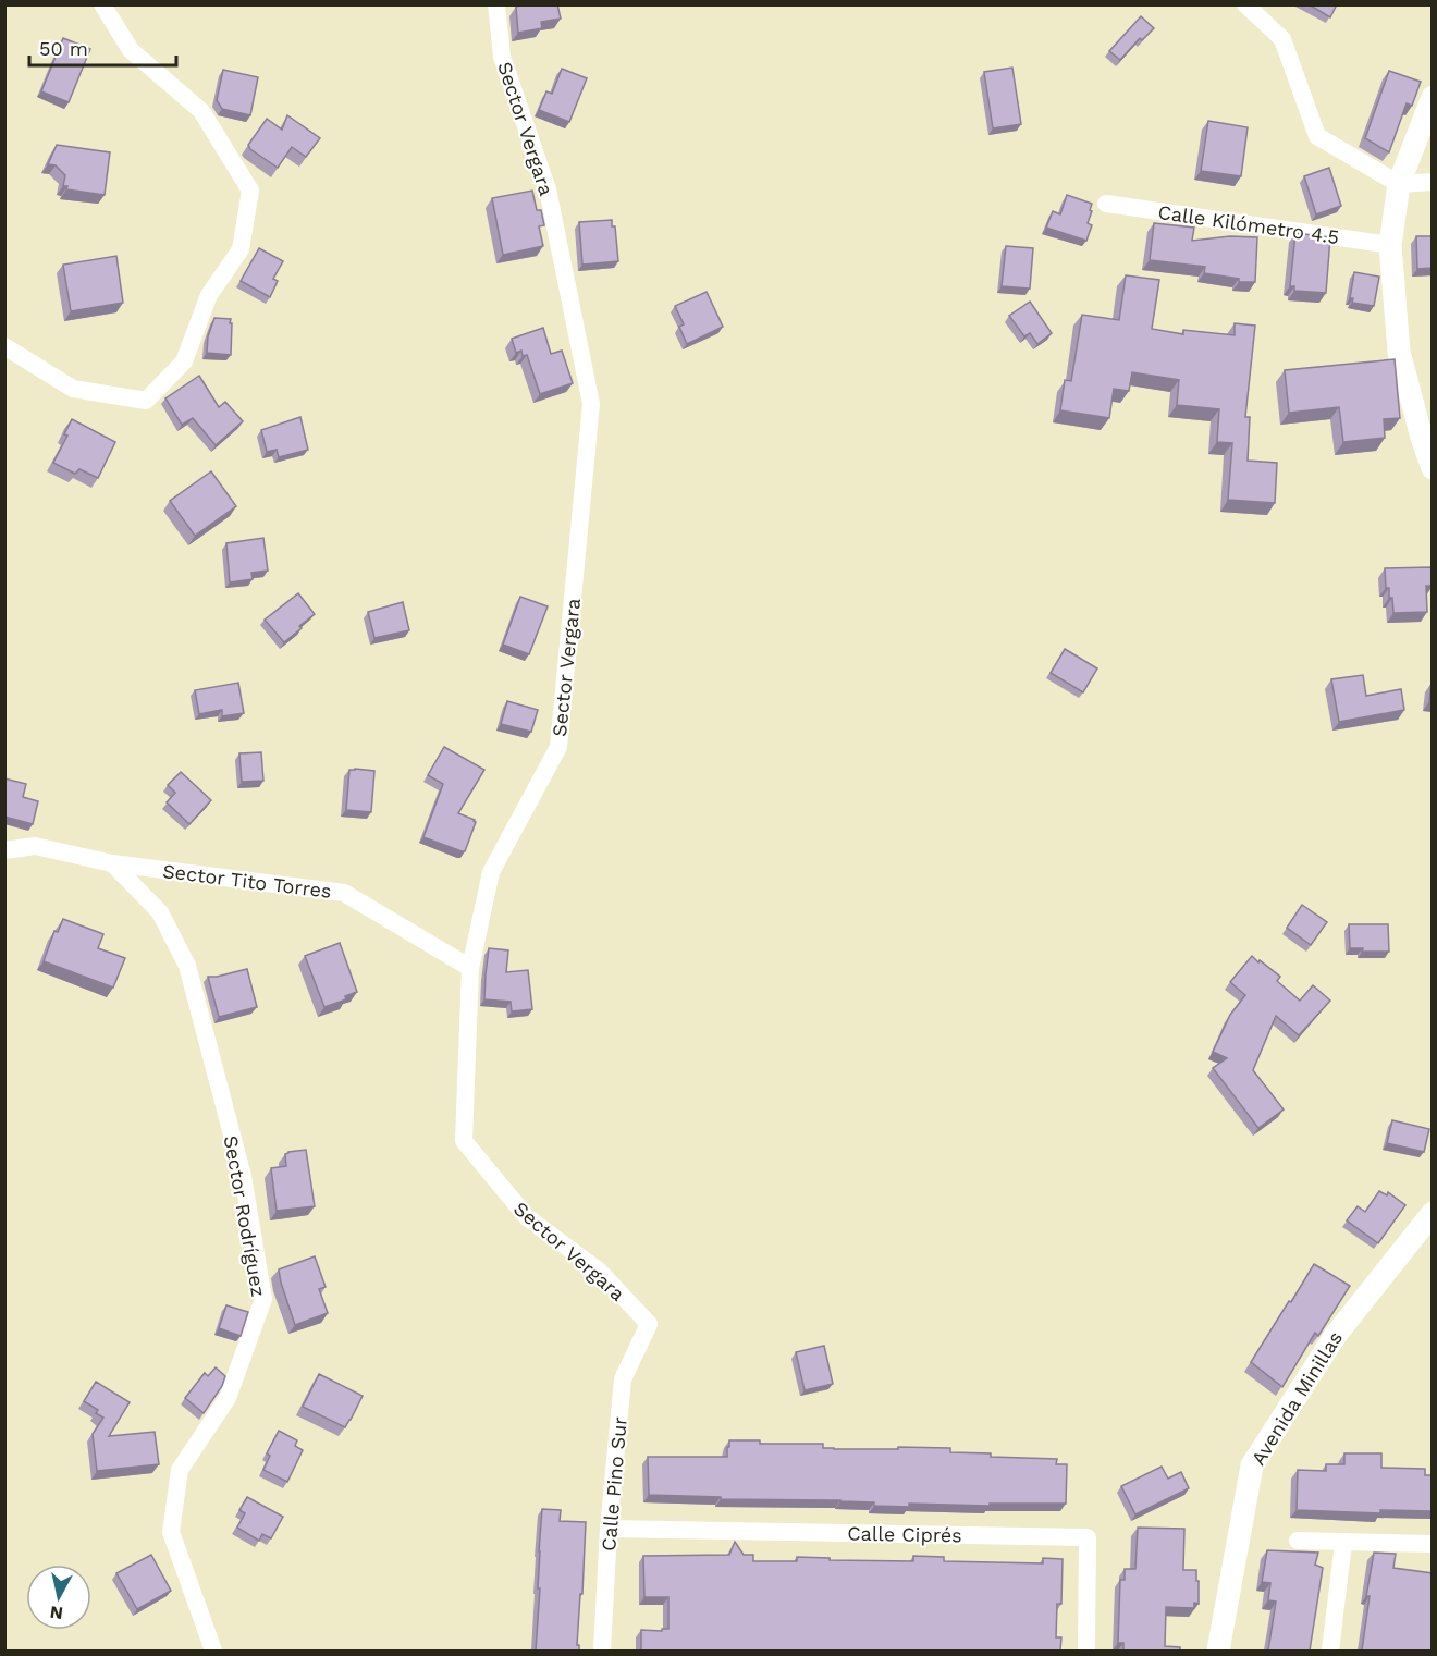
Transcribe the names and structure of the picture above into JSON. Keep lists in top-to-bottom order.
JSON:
{
  "streets": {
    "street": [
      "Sector Vergara",
      "Calle Kilómetro 4.5",
      "Sector Tito Torres",
      "Sector Rodríguez",
      "Avenida Minillas",
      "Calle Pino Sur",
      "Calle Ciprés"
    ]
  },
  "crossings": [
    ["Sector Vergara", "Sector Tito Torres"],
    ["Sector Vergara", "Calle Pino Sur"],
    ["Sector Tito Torres", "Sector Rodríguez"],
    ["Calle Pino Sur", "Calle Ciprés"]
  ],
  "scale_bar": "50 m",
  "north": "bottom"
}
